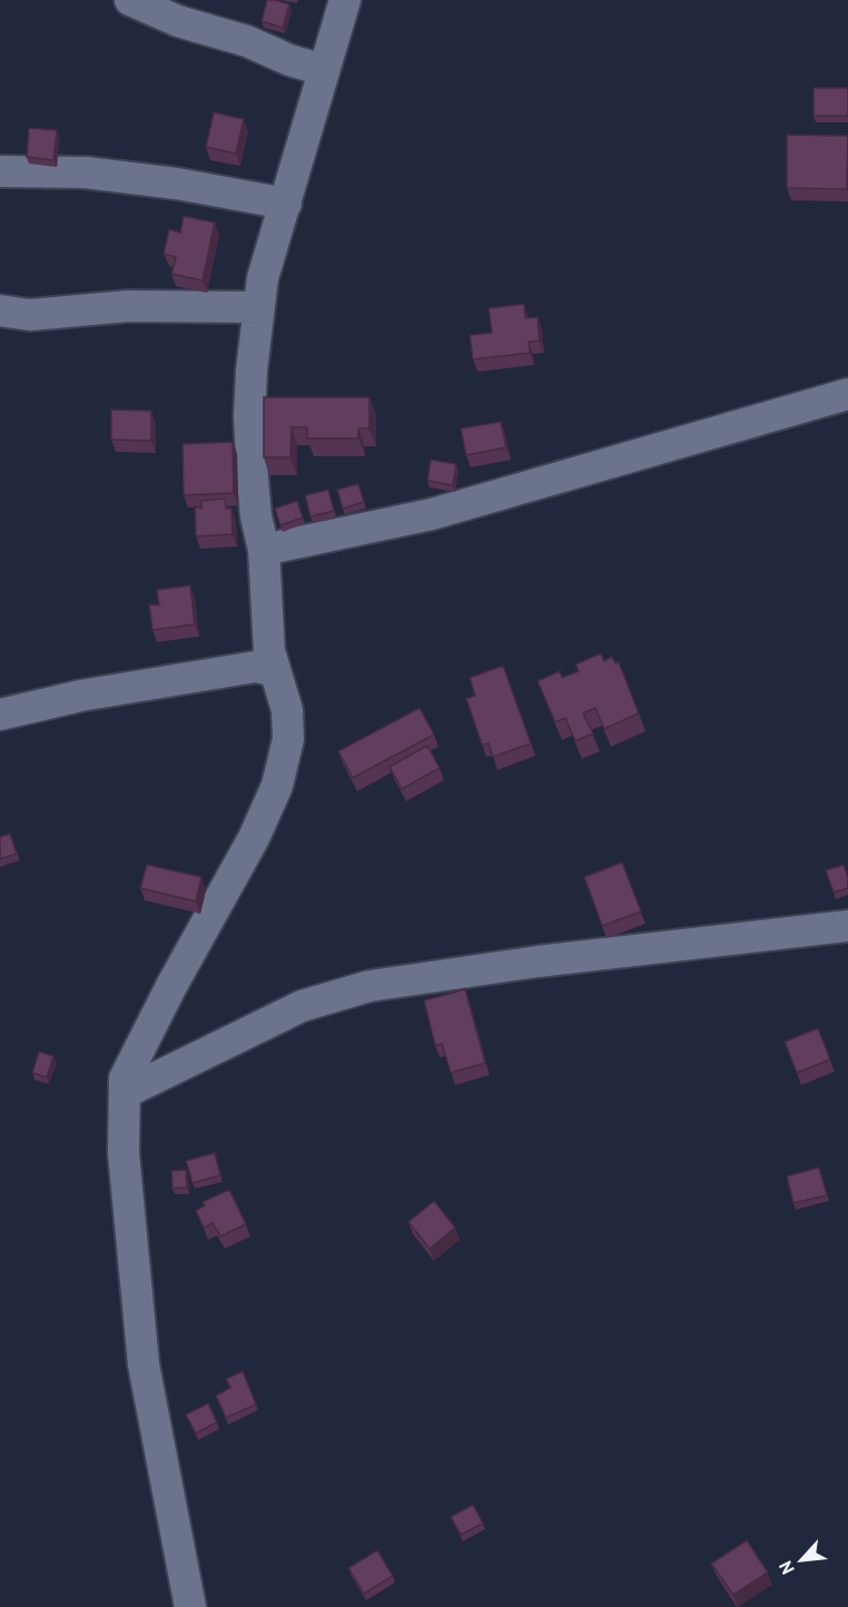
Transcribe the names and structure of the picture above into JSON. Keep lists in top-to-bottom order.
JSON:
{
  "north": "bottom left"
}
